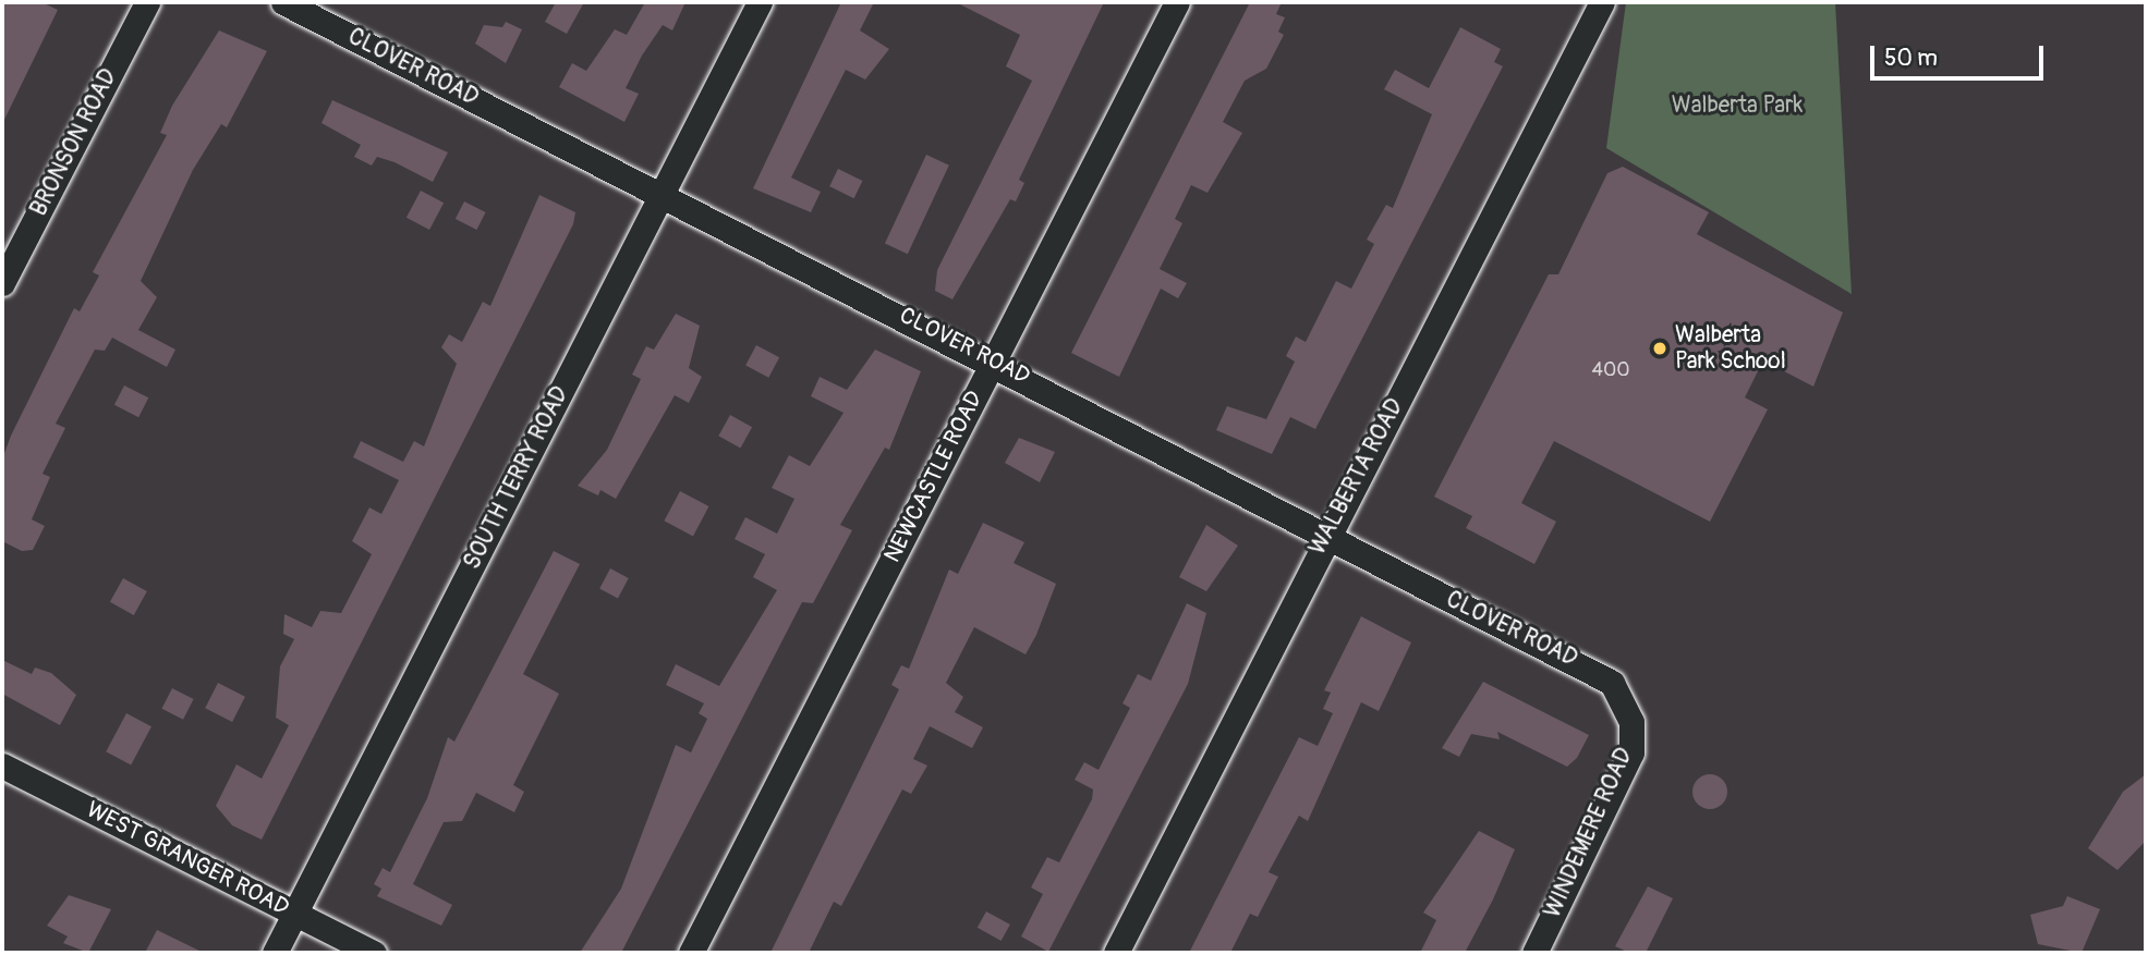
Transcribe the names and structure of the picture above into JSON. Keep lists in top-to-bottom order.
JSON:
{
  "streets": {
    "street": [
      "CLOVER ROAD",
      "BRONSON ROAD",
      "NEWCASTLE ROAD",
      "WALBERTA ROAD",
      "SOUTH TERRY ROAD",
      "WINDEMERE ROAD",
      "WEST GRANGER ROAD"
    ]
  },
  "crossings": [
    ["CLOVER ROAD", "NEWCASTLE ROAD"],
    ["CLOVER ROAD", "WALBERTA ROAD"],
    ["CLOVER ROAD", "SOUTH TERRY ROAD"],
    ["CLOVER ROAD", "WINDEMERE ROAD"],
    ["SOUTH TERRY ROAD", "WEST GRANGER ROAD"]
  ],
  "parks": ["Walberta Park"],
  "places": ["Walberta Park School"],
  "house_numbers": ["400"],
  "scale_bar": "50 m"
}
